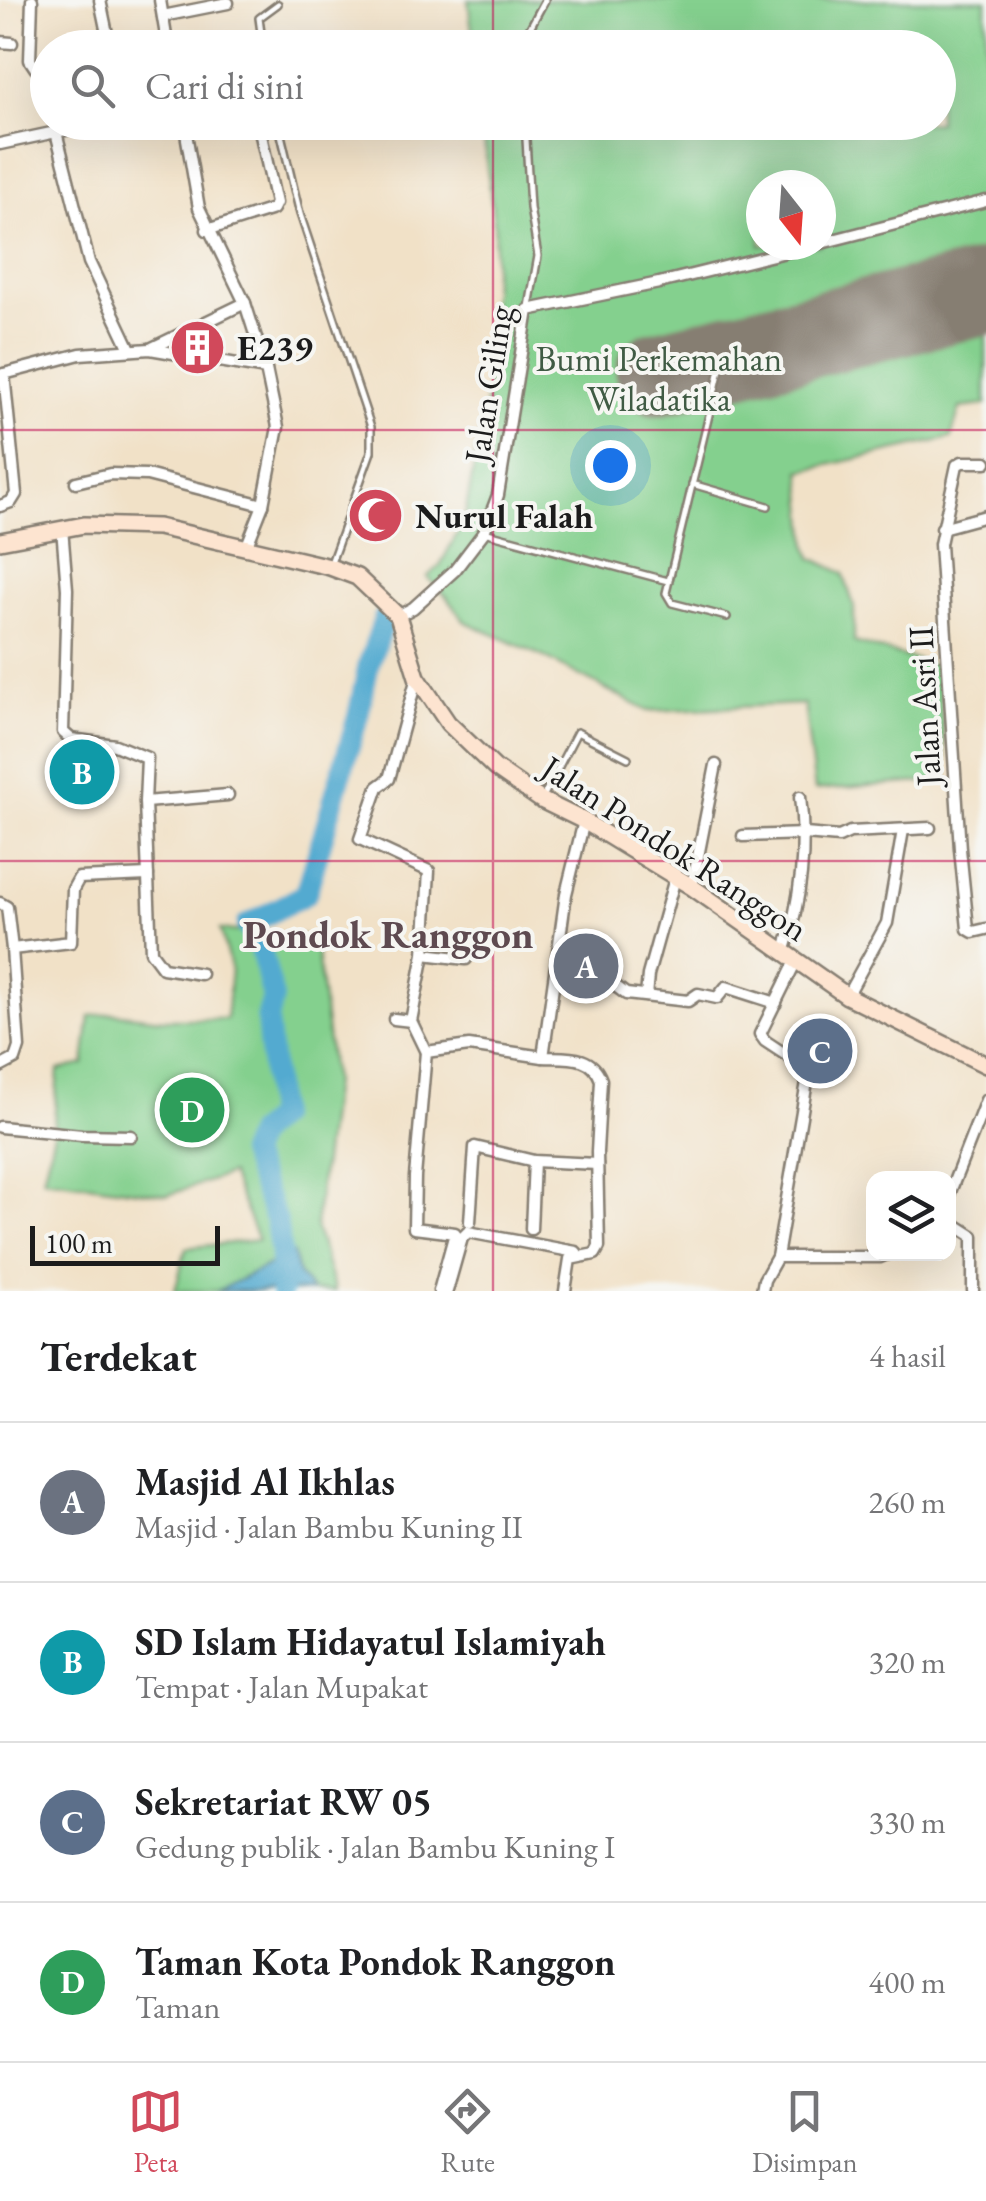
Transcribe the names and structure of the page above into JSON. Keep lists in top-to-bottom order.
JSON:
{
  "streets": {
    "street": ["Jalan Giling", "Jalan Asri II", "Jalan Pondok Ranggon"]
  },
  "crossings": [
    ["Jalan Giling", "Jalan Pondok Ranggon"]
  ],
  "districts": ["Pondok Ranggon"],
  "parks": ["Bumi Perkemahan Wiladatika"],
  "places": {
    "building": ["E239"],
    "mosque": ["Nurul Falah"]
  },
  "scale_bar": "100 m",
  "north": "bottom",
  "page": {
    "search": "Cari di sini",
    "pins": [
      "B",
      "A",
      "C",
      "D"
    ],
    "scale": "100 m",
    "heading": ["Terdekat", "4 hasil"],
    "list": [
      {
        "mark": "A",
        "name": "Masjid Al Ikhlas",
        "note": "Masjid · Jalan Bambu Kuning II",
        "value": "260 m"
      },
      {
        "mark": "B",
        "name": "SD Islam Hidayatul Islamiyah",
        "note": "Tempat · Jalan Mupakat",
        "value": "320 m"
      },
      {
        "mark": "C",
        "name": "Sekretariat RW 05",
        "note": "Gedung publik · Jalan Bambu Kuning I",
        "value": "330 m"
      },
      {
        "mark": "D",
        "name": "Taman Kota Pondok Ranggon",
        "note": "Taman",
        "value": "400 m"
      }
    ],
    "nav": ["Peta", "Rute", "Disimpan"]
  }
}
